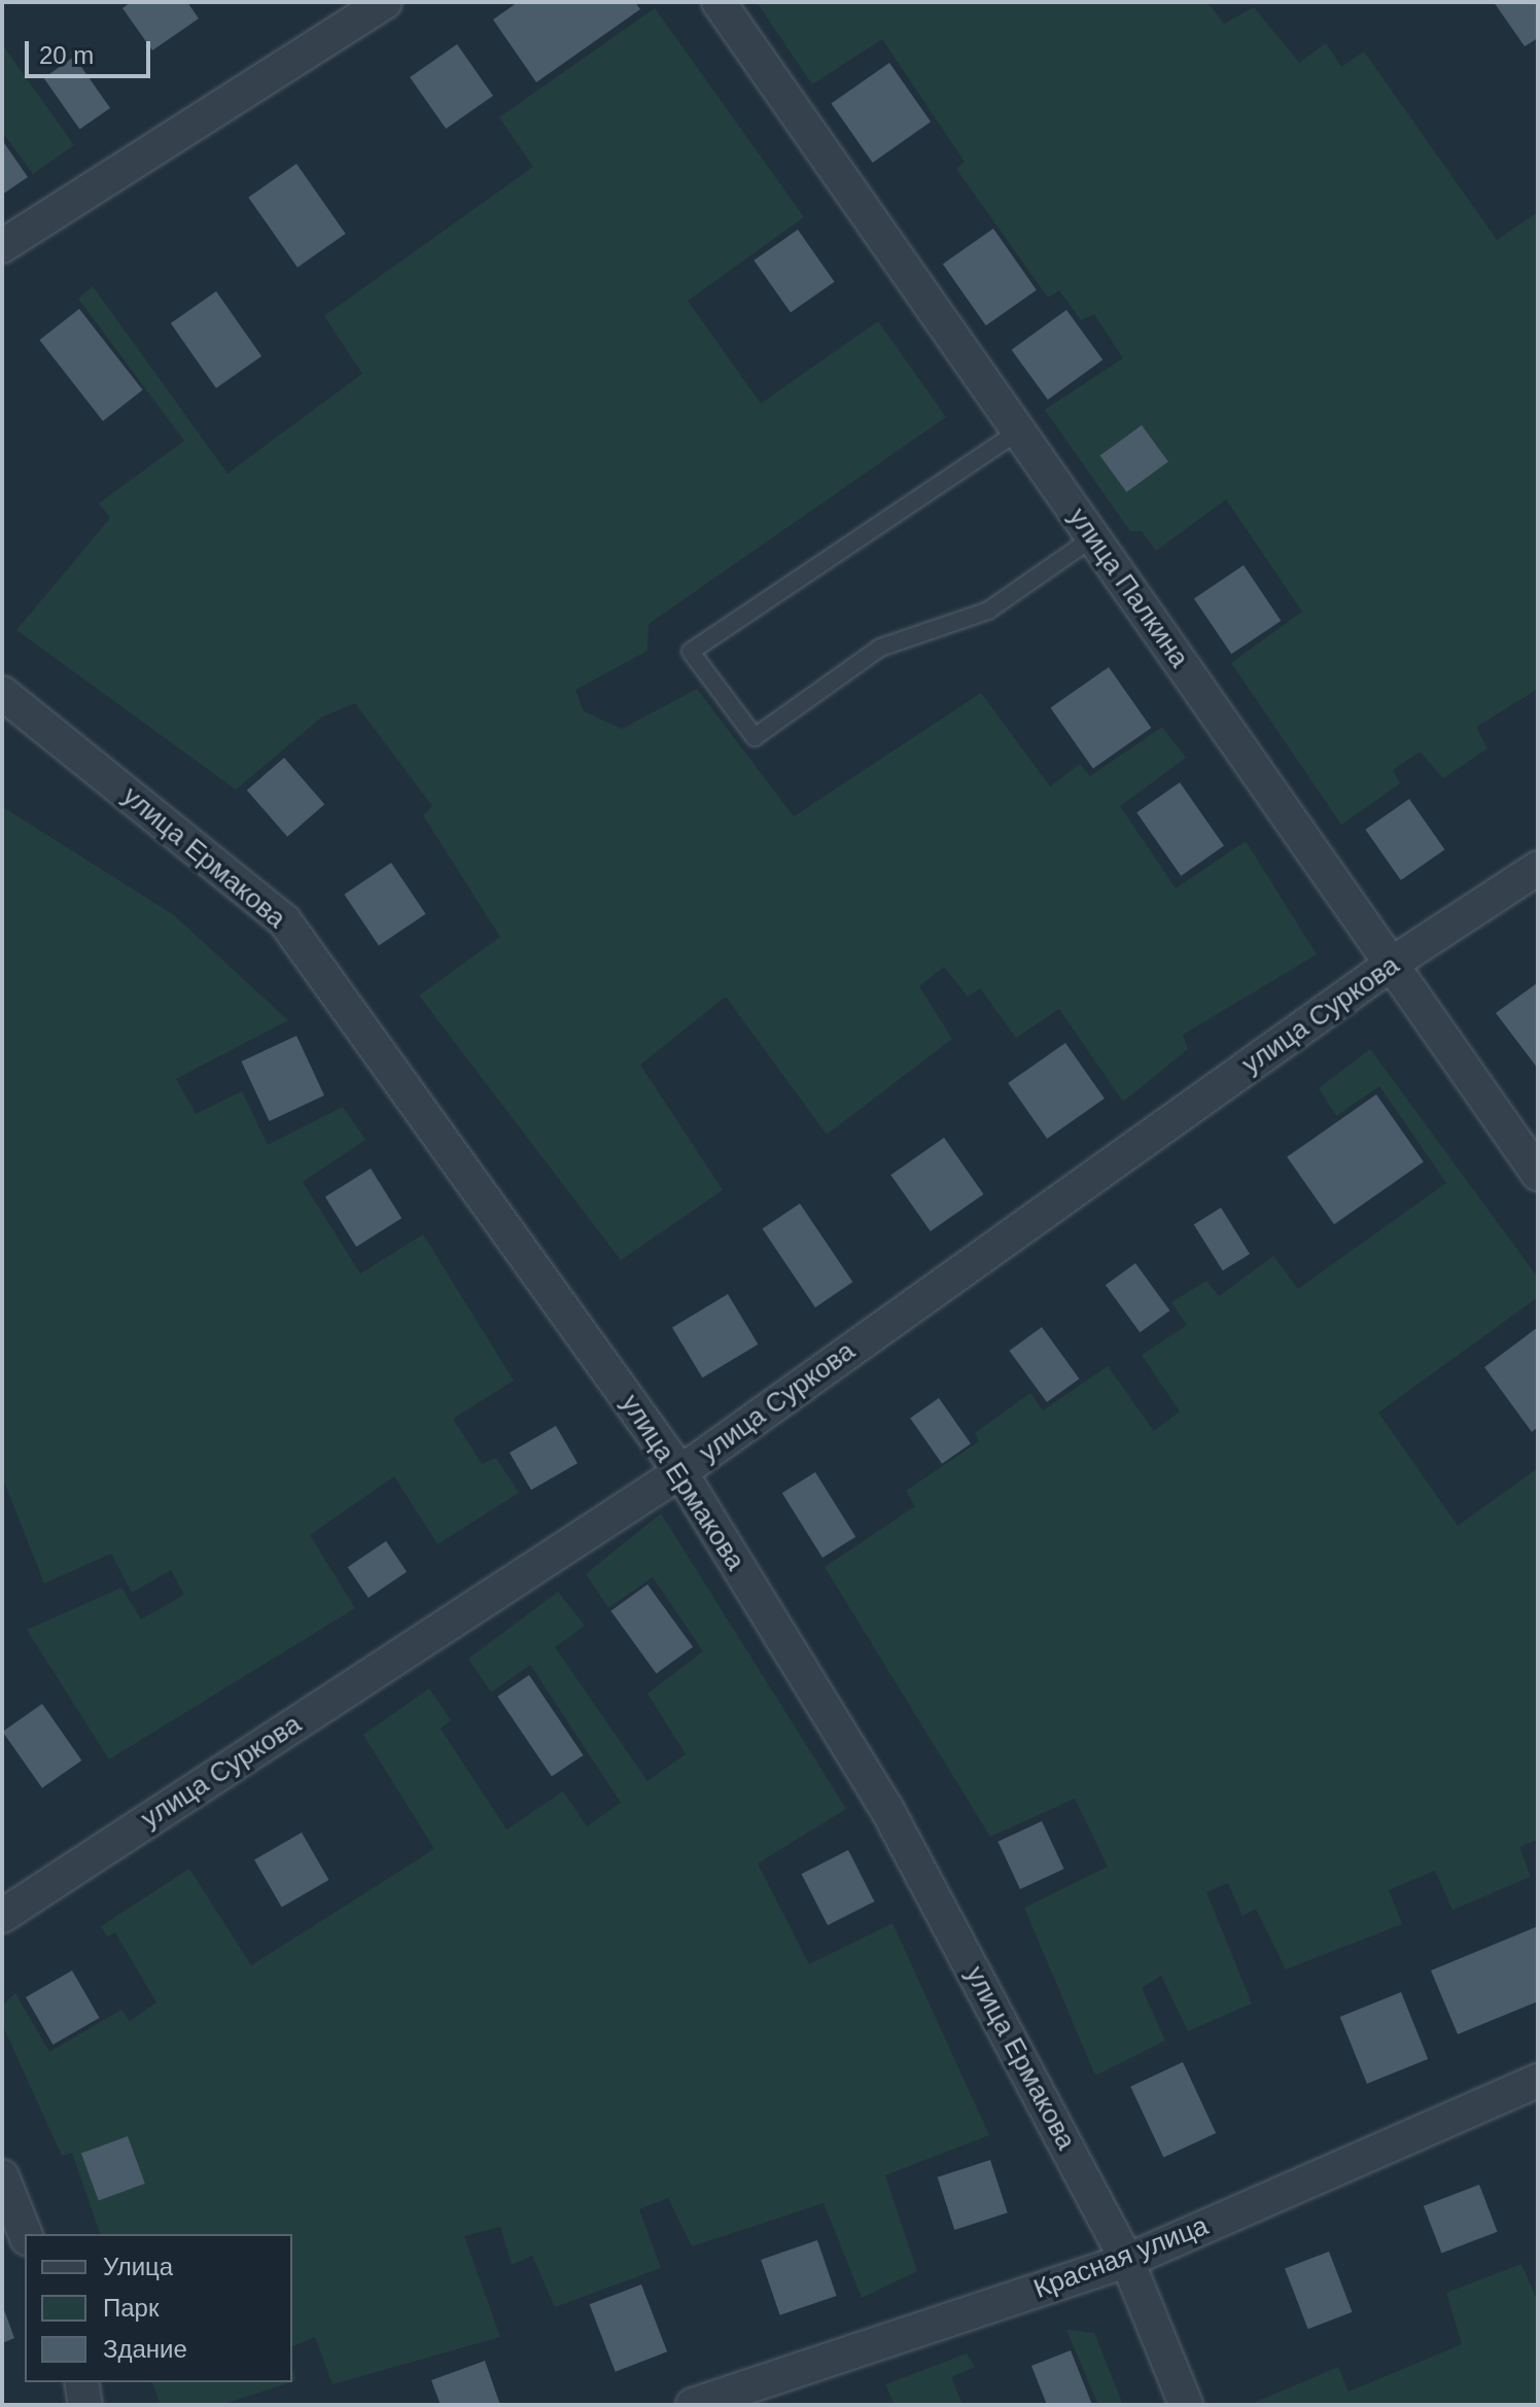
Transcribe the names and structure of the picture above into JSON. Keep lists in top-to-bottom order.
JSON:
{
  "streets": {
    "street": [
      "улица Палкина",
      "улица Ермакова",
      "улица Суркова",
      "Красная улица"
    ]
  },
  "crossings": [
    ["улица Палкина", "улица Суркова"],
    ["улица Ермакова", "улица Суркова"],
    ["улица Ермакова", "Красная улица"]
  ],
  "legend": ["Улица", "Парк", "Здание"],
  "scale_bar": "20 m"
}
